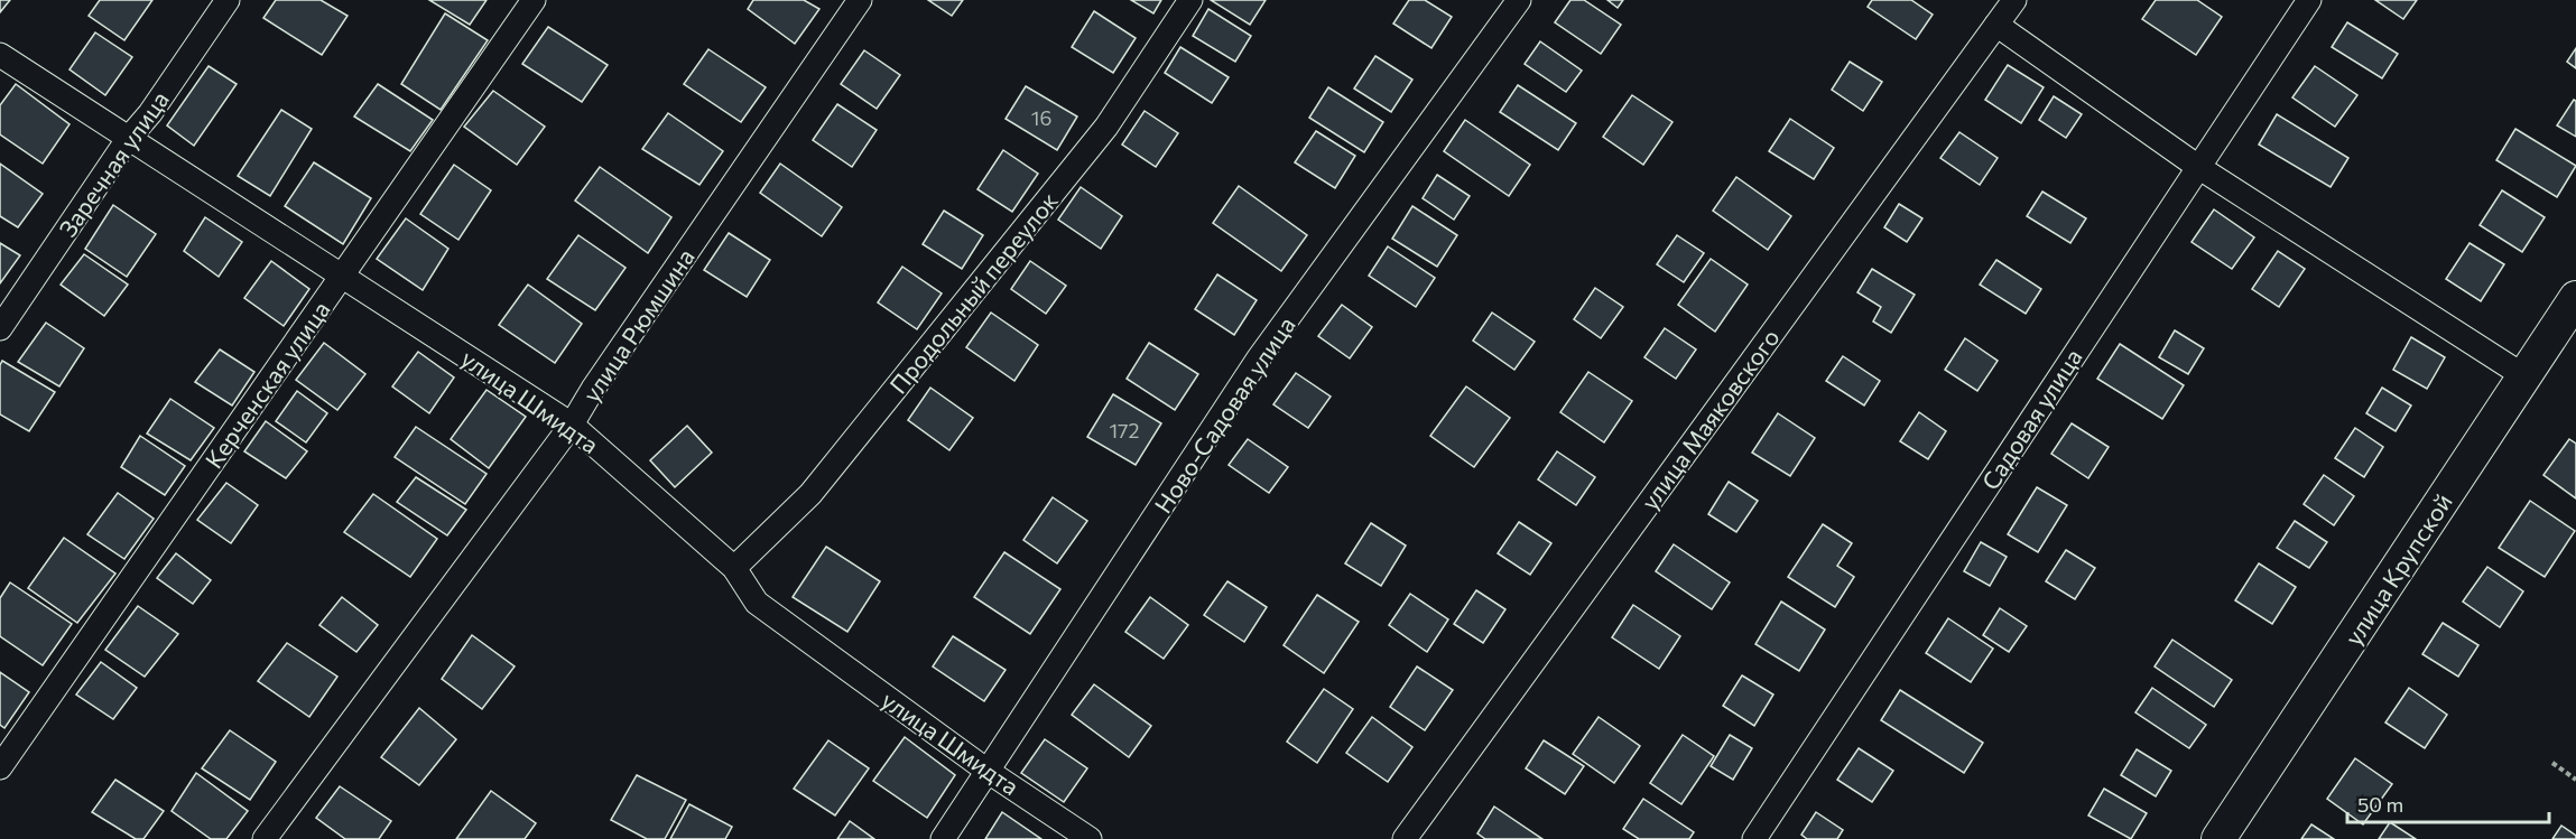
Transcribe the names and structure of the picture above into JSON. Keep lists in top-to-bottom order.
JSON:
{
  "streets": {
    "main road": ["улица Крупской"],
    "street": [
      "Заречная улица",
      "Продольный переулок",
      "улица Рюмшина",
      "Керченская улица",
      "улица Шмидта",
      "Ново-Садовая улица",
      "улица Маяковского",
      "Садовая улица"
    ]
  },
  "crossings": [
    ["Заречная улица", "улица Шмидта"],
    ["Продольный переулок", "улица Шмидта"],
    ["улица Рюмшина", "улица Шмидта"],
    ["Керченская улица", "улица Шмидта"],
    ["улица Шмидта", "Ново-Садовая улица"]
  ],
  "house_numbers": ["16", "172"],
  "scale_bar": "50 m"
}
